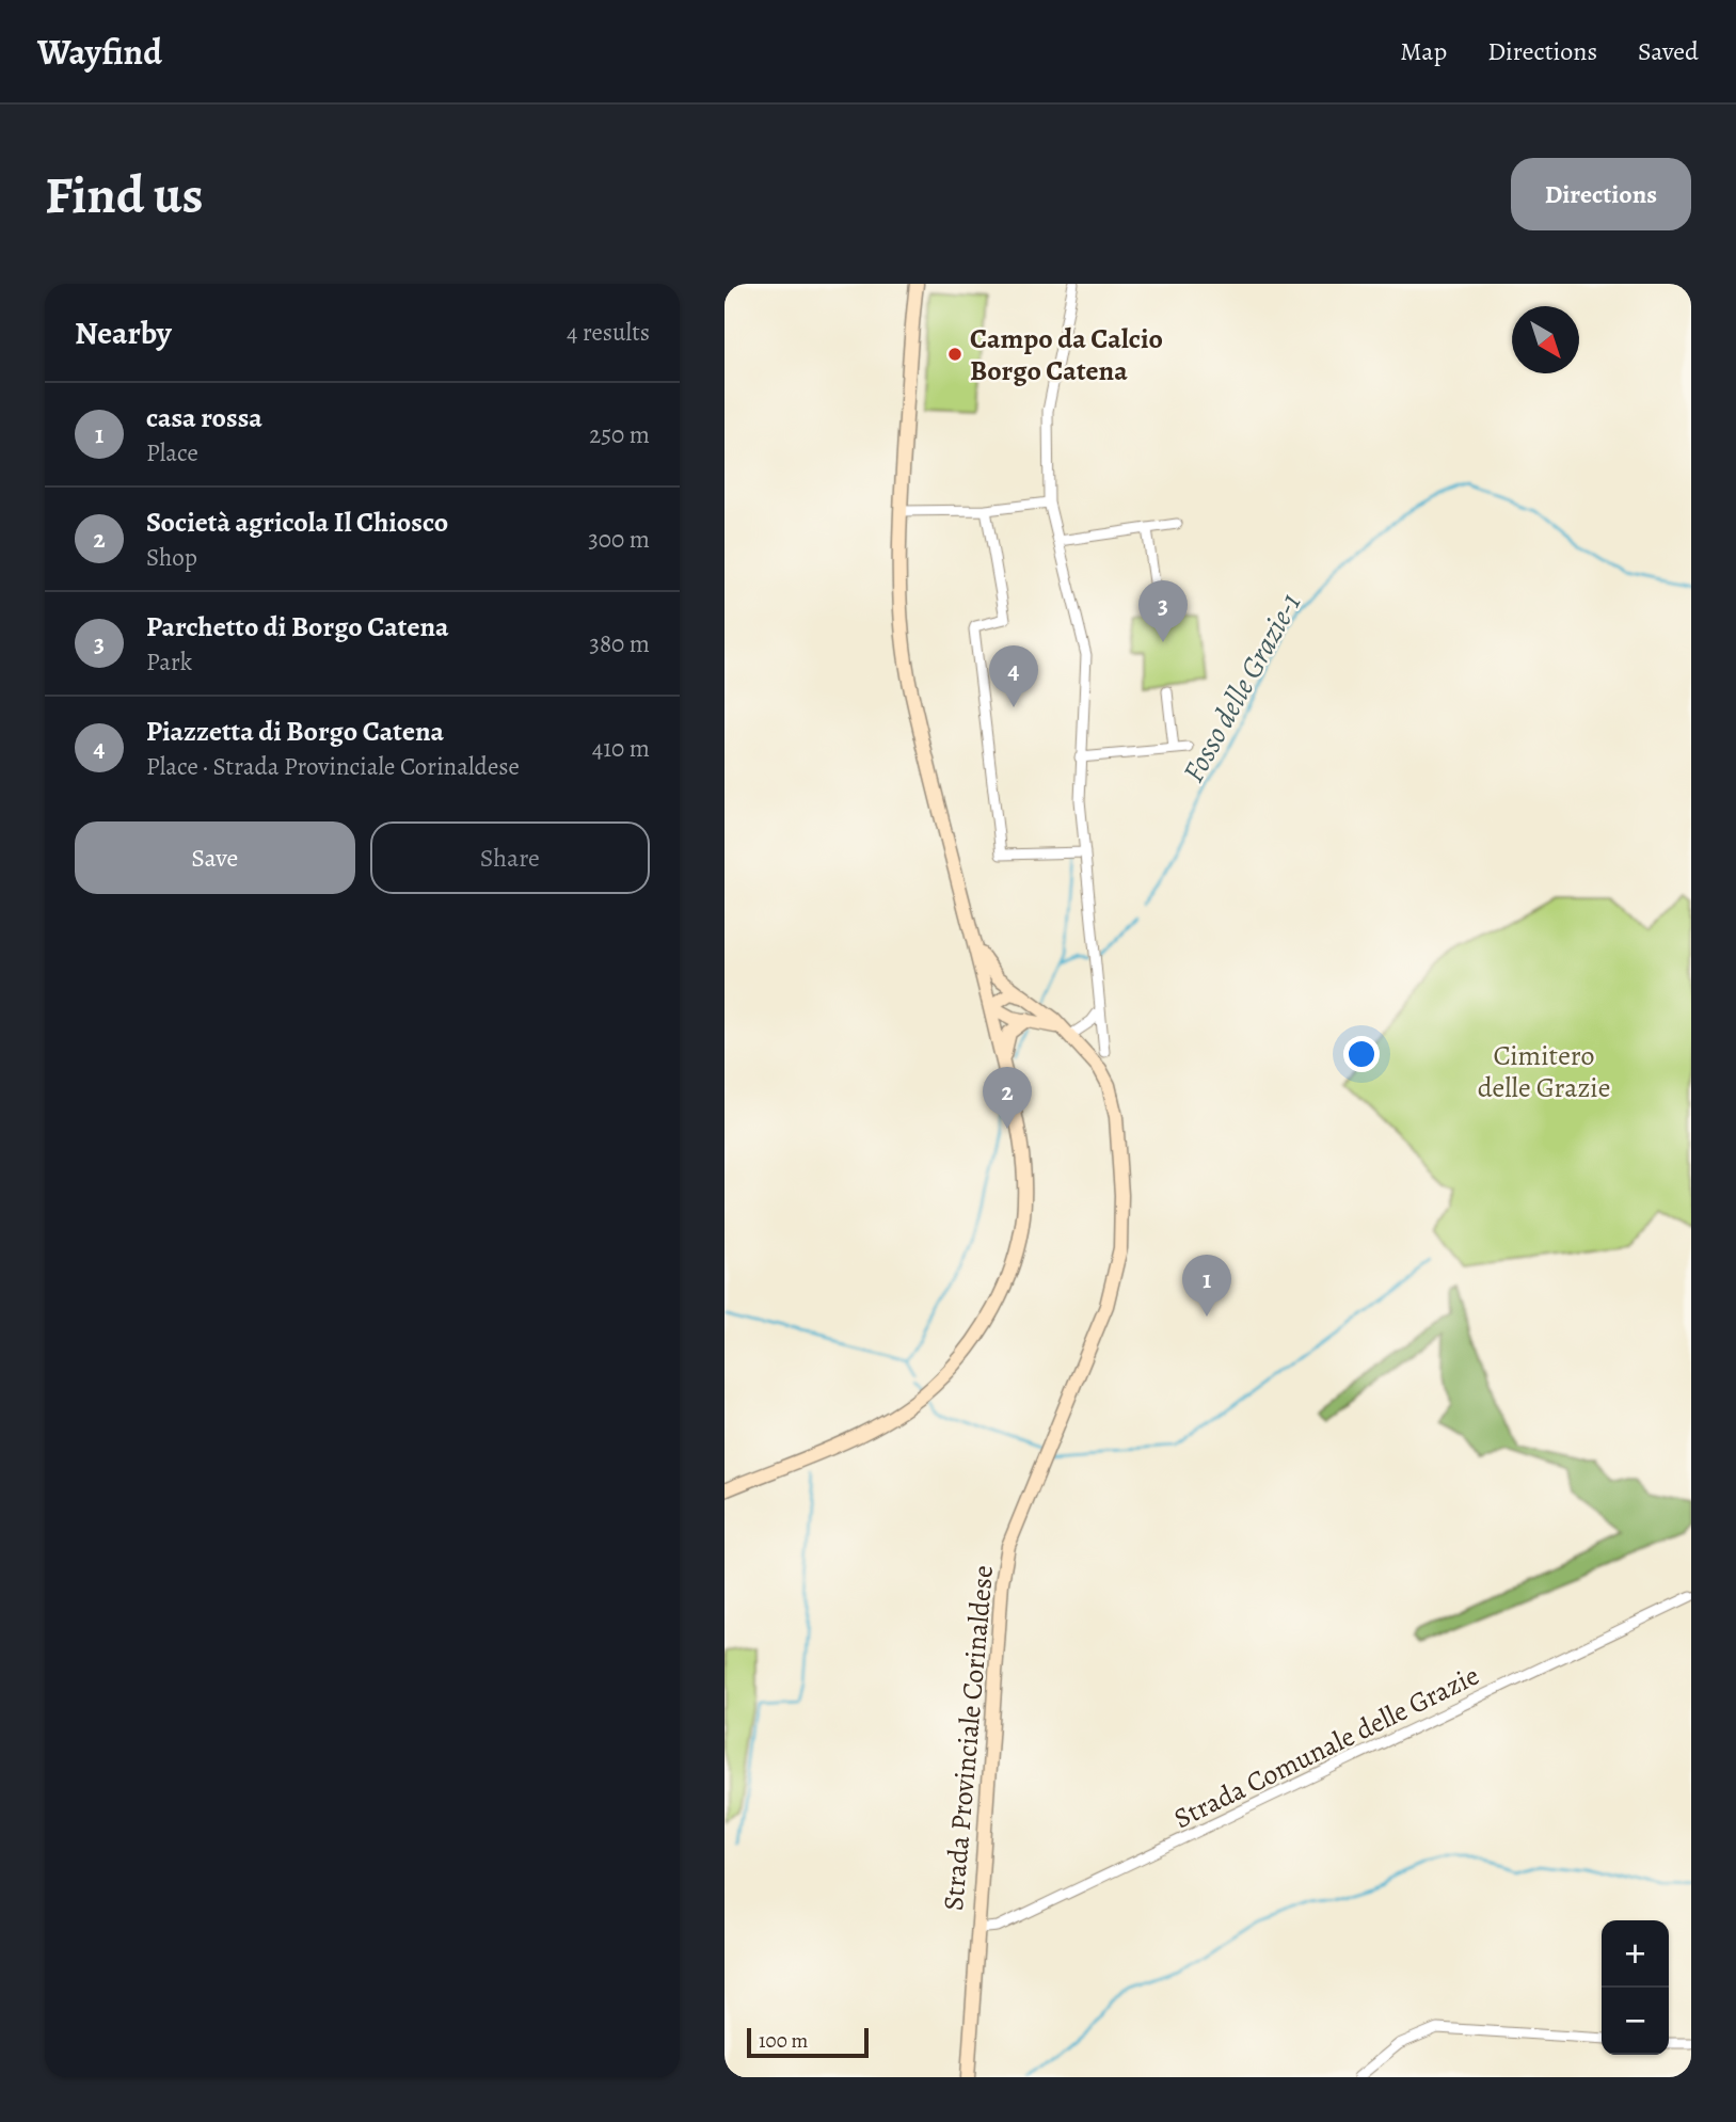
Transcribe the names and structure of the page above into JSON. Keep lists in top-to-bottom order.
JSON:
{
  "streets": {
    "street": ["Strada Provinciale Corinaldese", "Strada Comunale delle Grazie"]
  },
  "crossings": [
    ["Strada Provinciale Corinaldese", "Strada Comunale delle Grazie"]
  ],
  "water": ["Fosso delle Grazie-1"],
  "parks": ["Cimitero delle Grazie"],
  "places": ["Campo da Calcio Borgo Catena"],
  "scale_bar": "100 m",
  "north": "bottom right",
  "page": {
    "header": "Wayfind",
    "nav": ["Map", "Directions", "Saved"],
    "buttons": [
      "Directions",
      ["Save", "Share"]
    ],
    "title": "Find us",
    "heading": ["Nearby", "4 results"],
    "list": [
      {
        "mark": "1",
        "name": "casa rossa",
        "note": "Place",
        "value": "250 m"
      },
      {
        "mark": "2",
        "name": "Società agricola Il Chiosco",
        "note": "Shop",
        "value": "300 m"
      },
      {
        "mark": "3",
        "name": "Parchetto di Borgo Catena",
        "note": "Park",
        "value": "380 m"
      },
      {
        "mark": "4",
        "name": "Piazzetta di Borgo Catena",
        "note": "Place · Strada Provinciale Corinaldese",
        "value": "410 m"
      }
    ],
    "pins": [
      "3",
      "4",
      "2",
      "1"
    ],
    "map_buttons": ["+", "−"],
    "scale": "100 m"
  }
}
